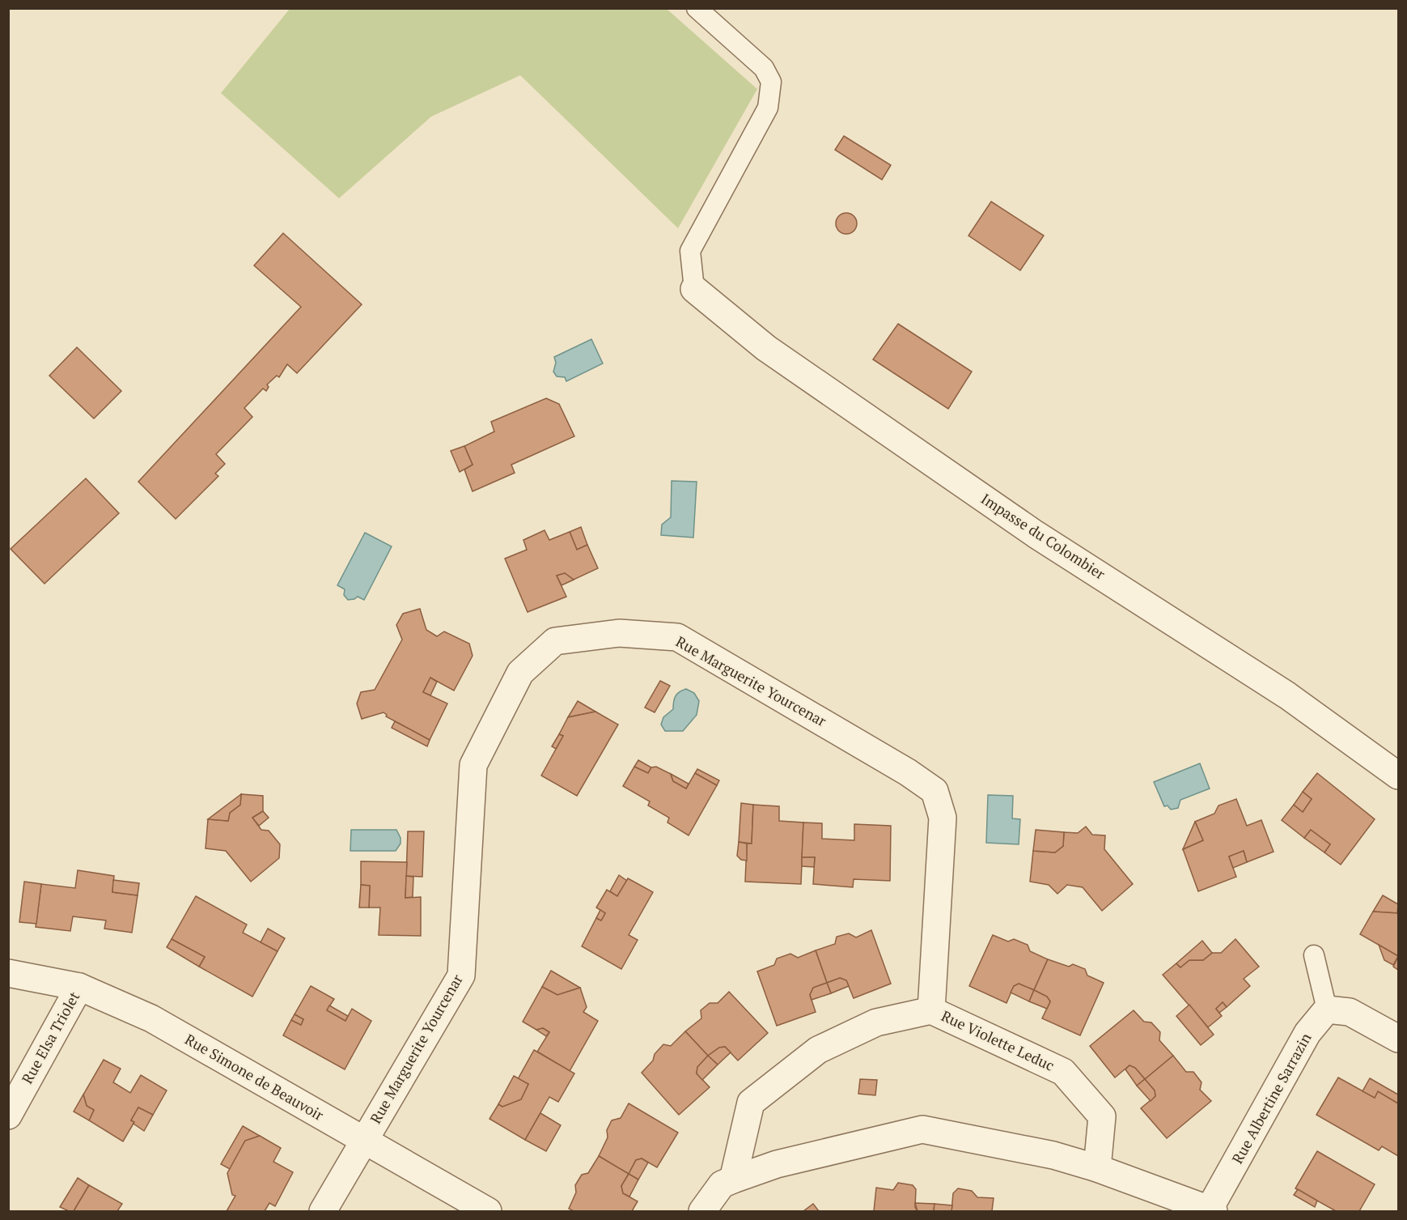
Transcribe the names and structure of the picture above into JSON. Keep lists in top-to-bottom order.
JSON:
{
  "streets": {
    "street": [
      "Impasse du Colombier",
      "Rue Marguerite Yourcenar",
      "Rue Elsa Triolet",
      "Rue Violette Leduc",
      "Rue Simone de Beauvoir",
      "Rue Albertine Sarrazin"
    ]
  },
  "crossings": [
    ["Rue Marguerite Yourcenar", "Rue Violette Leduc"],
    ["Rue Marguerite Yourcenar", "Rue Simone de Beauvoir"],
    ["Rue Elsa Triolet", "Rue Simone de Beauvoir"]
  ]
}
